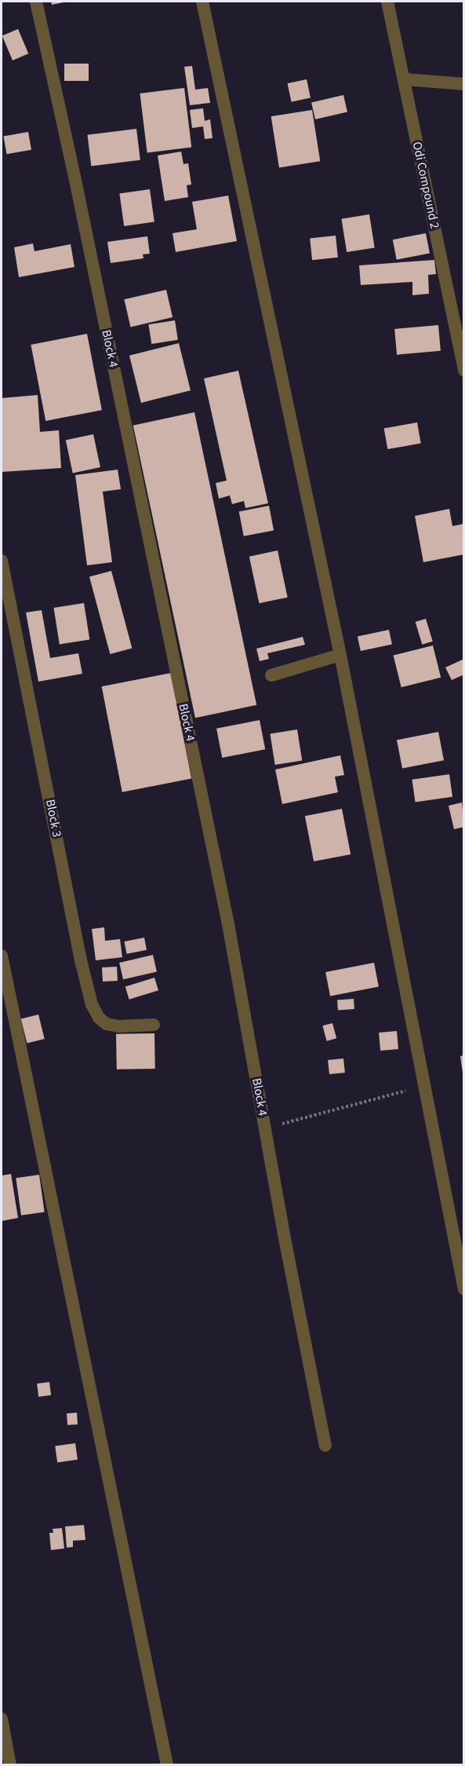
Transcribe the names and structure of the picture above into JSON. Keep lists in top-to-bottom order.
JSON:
{
  "streets": {
    "street": ["Odi Compound 2", "Block 4", "Block 3"]
  }
}
